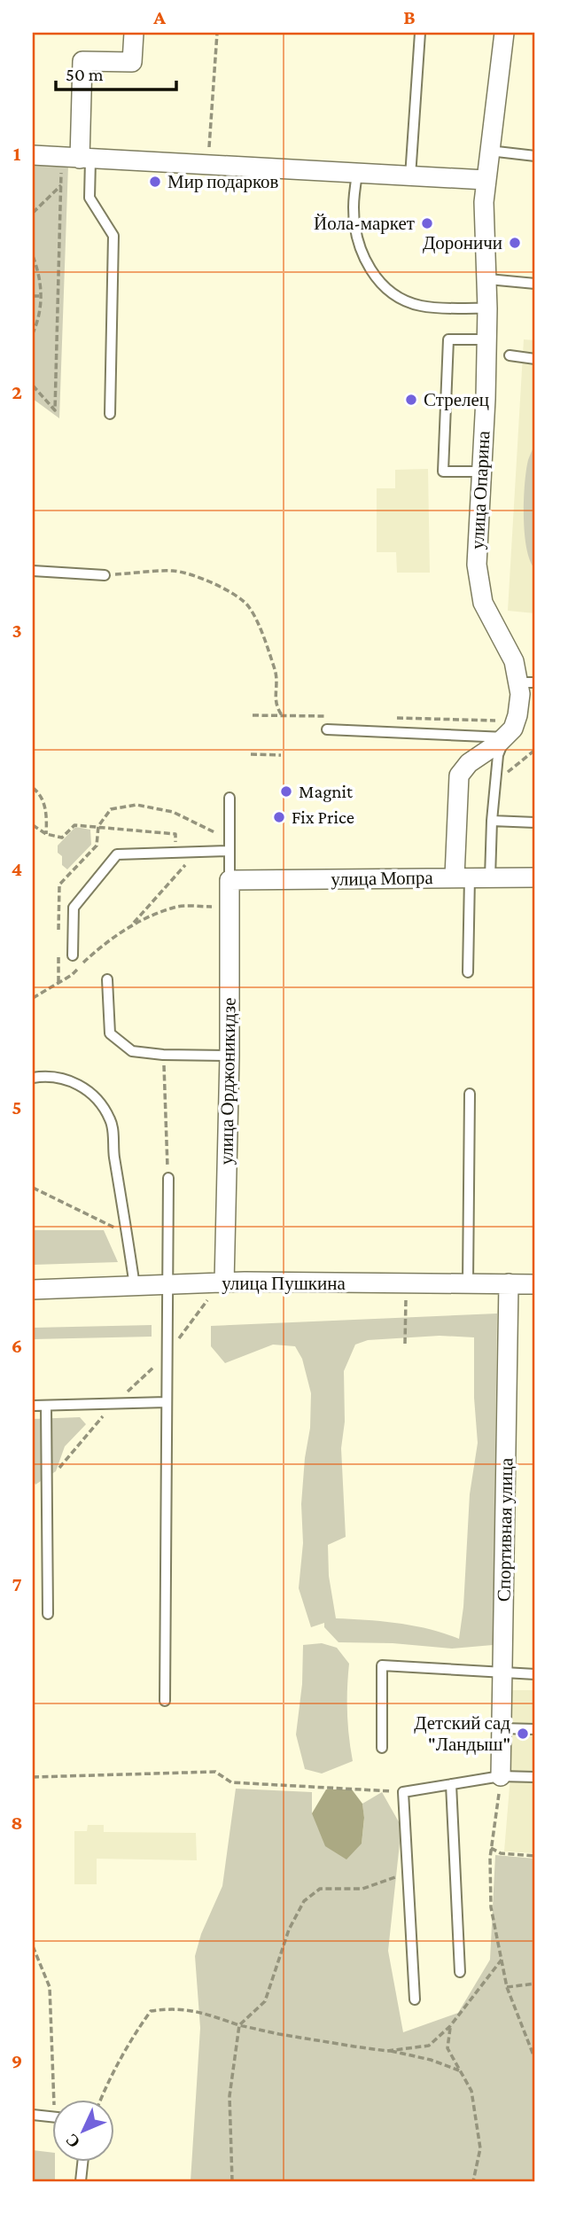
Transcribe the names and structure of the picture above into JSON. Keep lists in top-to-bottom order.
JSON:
{
  "streets": {
    "street": [
      "улица Опарина",
      "улица Мопра",
      "улица Орджоникидзе",
      "улица Пушкина",
      "Спортивная улица"
    ]
  },
  "crossings": [
    ["улица Опарина", "улица Мопра"],
    ["улица Мопра", "улица Орджоникидзе"],
    ["улица Орджоникидзе", "улица Пушкина"],
    ["улица Пушкина", "Спортивная улица"]
  ],
  "places": [
    "Мир подарков",
    "Йола-маркет",
    "Дороничи",
    "Стрелец",
    "Magnit",
    "Fix Price",
    "Детский сад \"Ландыш\""
  ],
  "scale_bar": "50 m",
  "north": "bottom left",
  "grid": {
    "columns": ["A", "B"],
    "rows": [
      "1",
      "2",
      "3",
      "4",
      "5",
      "6",
      "7",
      "8",
      "9"
    ]
  }
}
